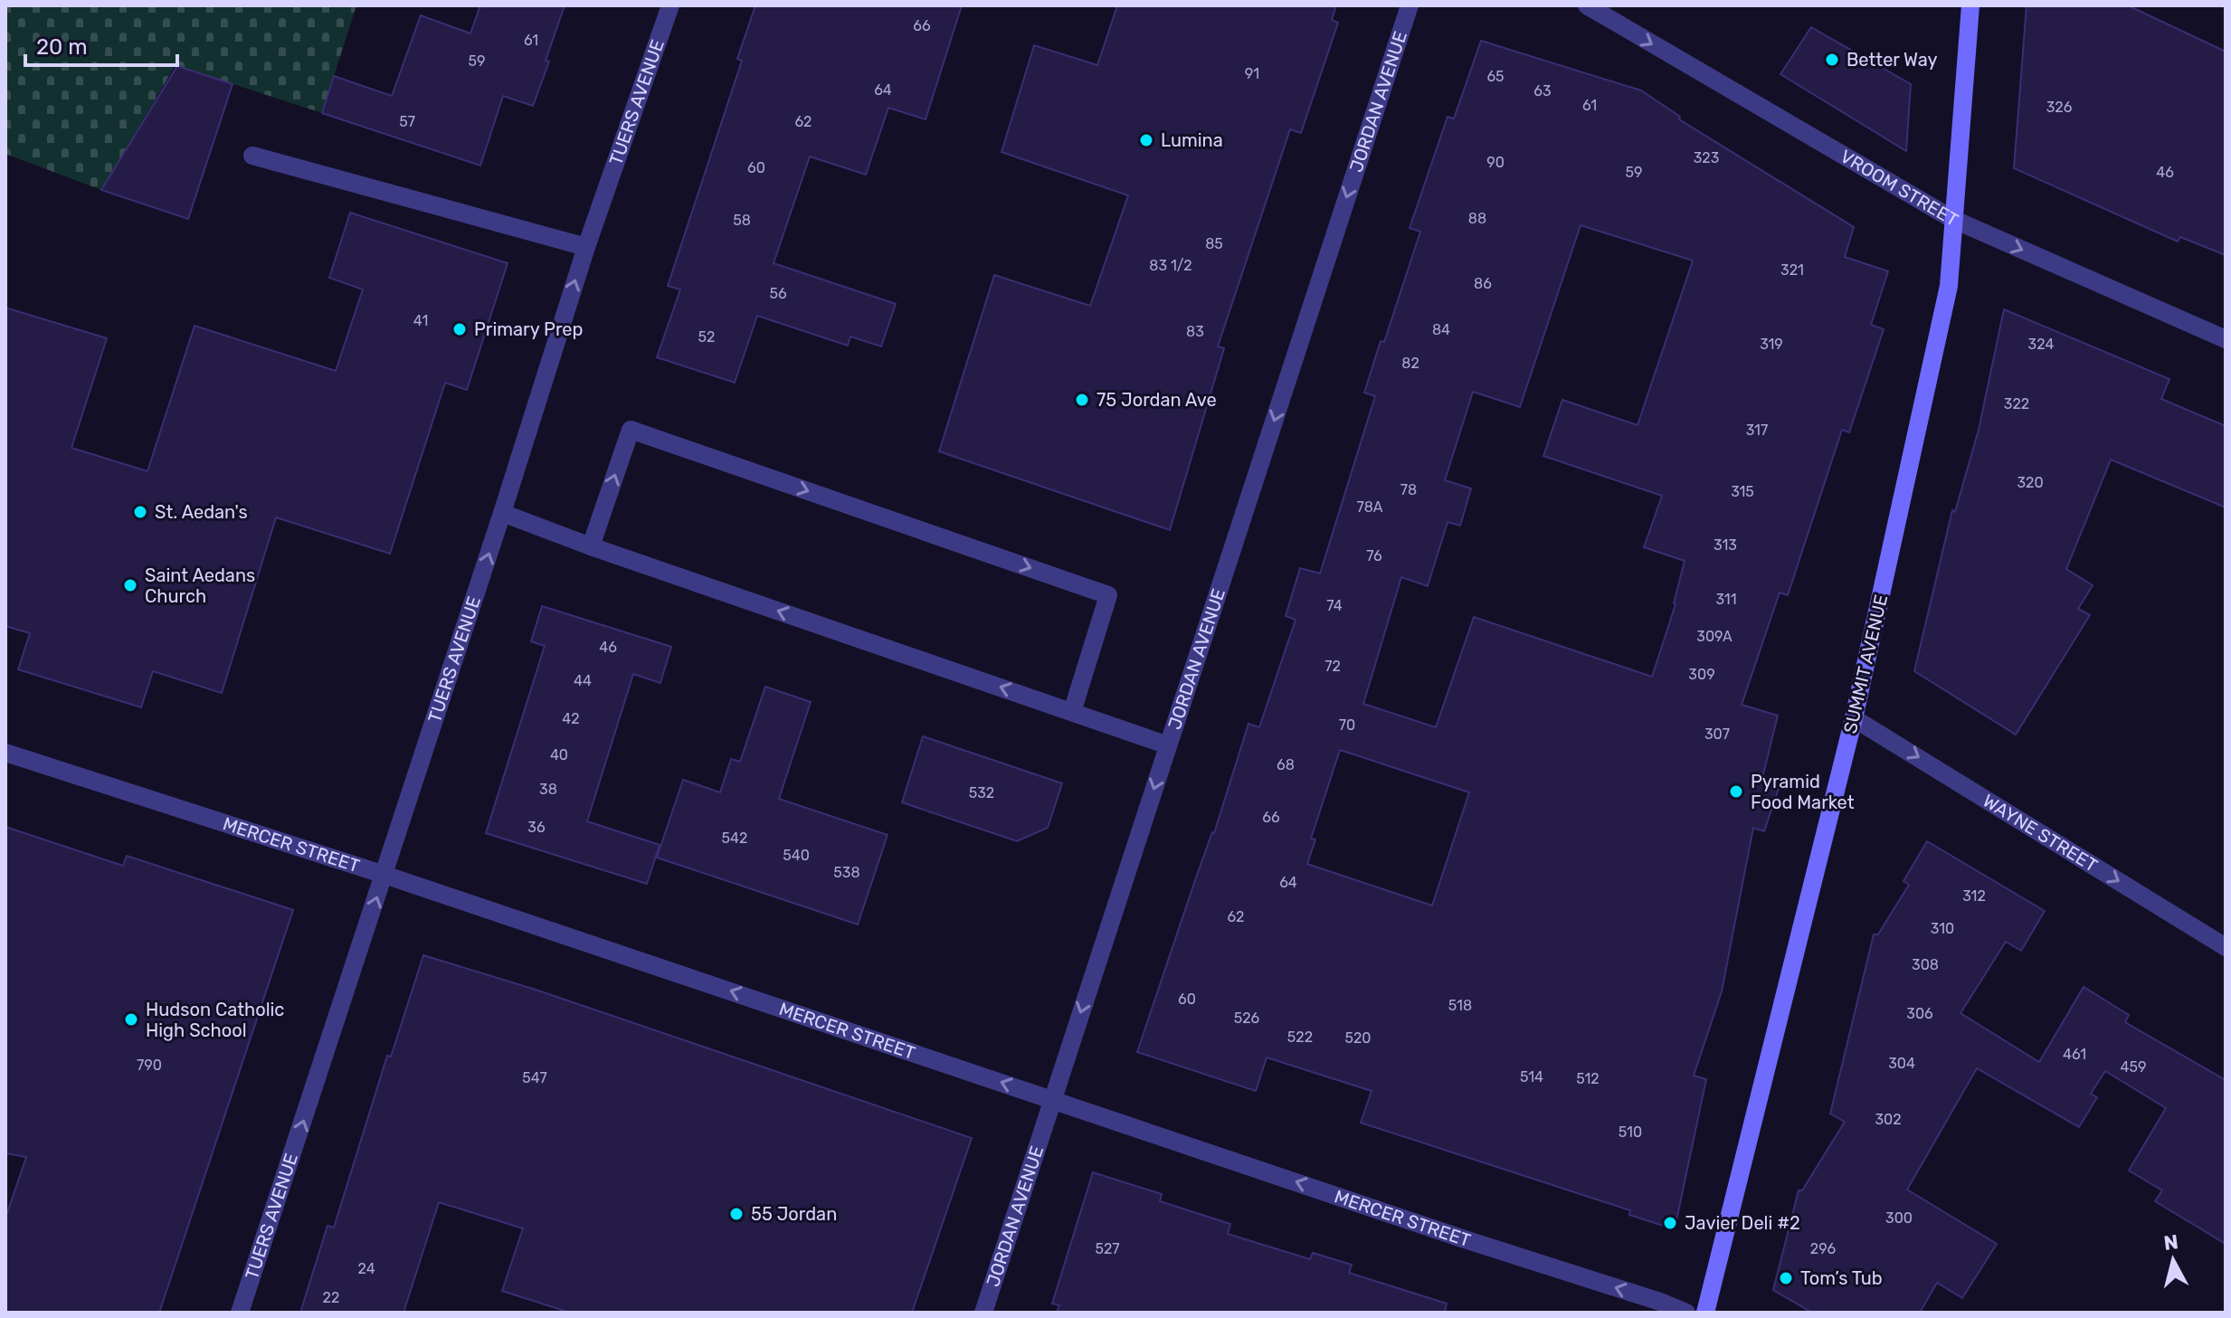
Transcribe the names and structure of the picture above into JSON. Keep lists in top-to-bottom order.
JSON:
{
  "streets": {
    "main road": ["SUMMIT AVENUE"],
    "street": [
      "TUERS AVENUE",
      "JORDAN AVENUE",
      "VROOM STREET",
      "WAYNE STREET",
      "MERCER STREET"
    ]
  },
  "crossings": [
    ["TUERS AVENUE", "MERCER STREET"],
    ["JORDAN AVENUE", "MERCER STREET"],
    ["VROOM STREET", "SUMMIT AVENUE"],
    ["SUMMIT AVENUE", "WAYNE STREET"]
  ],
  "one_way": [
    "TUERS AVENUE",
    "JORDAN AVENUE",
    "VROOM STREET",
    "WAYNE STREET",
    "MERCER STREET"
  ],
  "places": [
    "Better Way",
    "Lumina",
    "Primary Prep",
    "75 Jordan Ave",
    "St. Aedan's",
    "Saint Aedans Church",
    "Pyramid Food Market",
    "Hudson Catholic High School",
    "55 Jordan",
    "Javier Deli #2",
    "Tom’s Tub"
  ],
  "house_numbers": [
    "66",
    "61",
    "59",
    "91",
    "65",
    "64",
    "63",
    "61",
    "326",
    "57",
    "62",
    "323",
    "90",
    "60",
    "59",
    "46",
    "88",
    "58",
    "85",
    "83 1/2",
    "321",
    "86",
    "56",
    "41",
    "84",
    "83",
    "52",
    "319",
    "324",
    "82",
    "322",
    "317",
    "320",
    "78",
    "315",
    "78A",
    "313",
    "76",
    "311",
    "74",
    "309A",
    "46",
    "72",
    "309",
    "44",
    "42",
    "70",
    "307",
    "40",
    "68",
    "38",
    "532",
    "66",
    "36",
    "542",
    "540",
    "538",
    "64",
    "312",
    "62",
    "310",
    "308",
    "60",
    "518",
    "306",
    "526",
    "522",
    "520",
    "461",
    "304",
    "790",
    "459",
    "514",
    "547",
    "512",
    "302",
    "510",
    "300",
    "527",
    "296",
    "24",
    "22"
  ],
  "scale_bar": "20 m",
  "north": "top"
}
